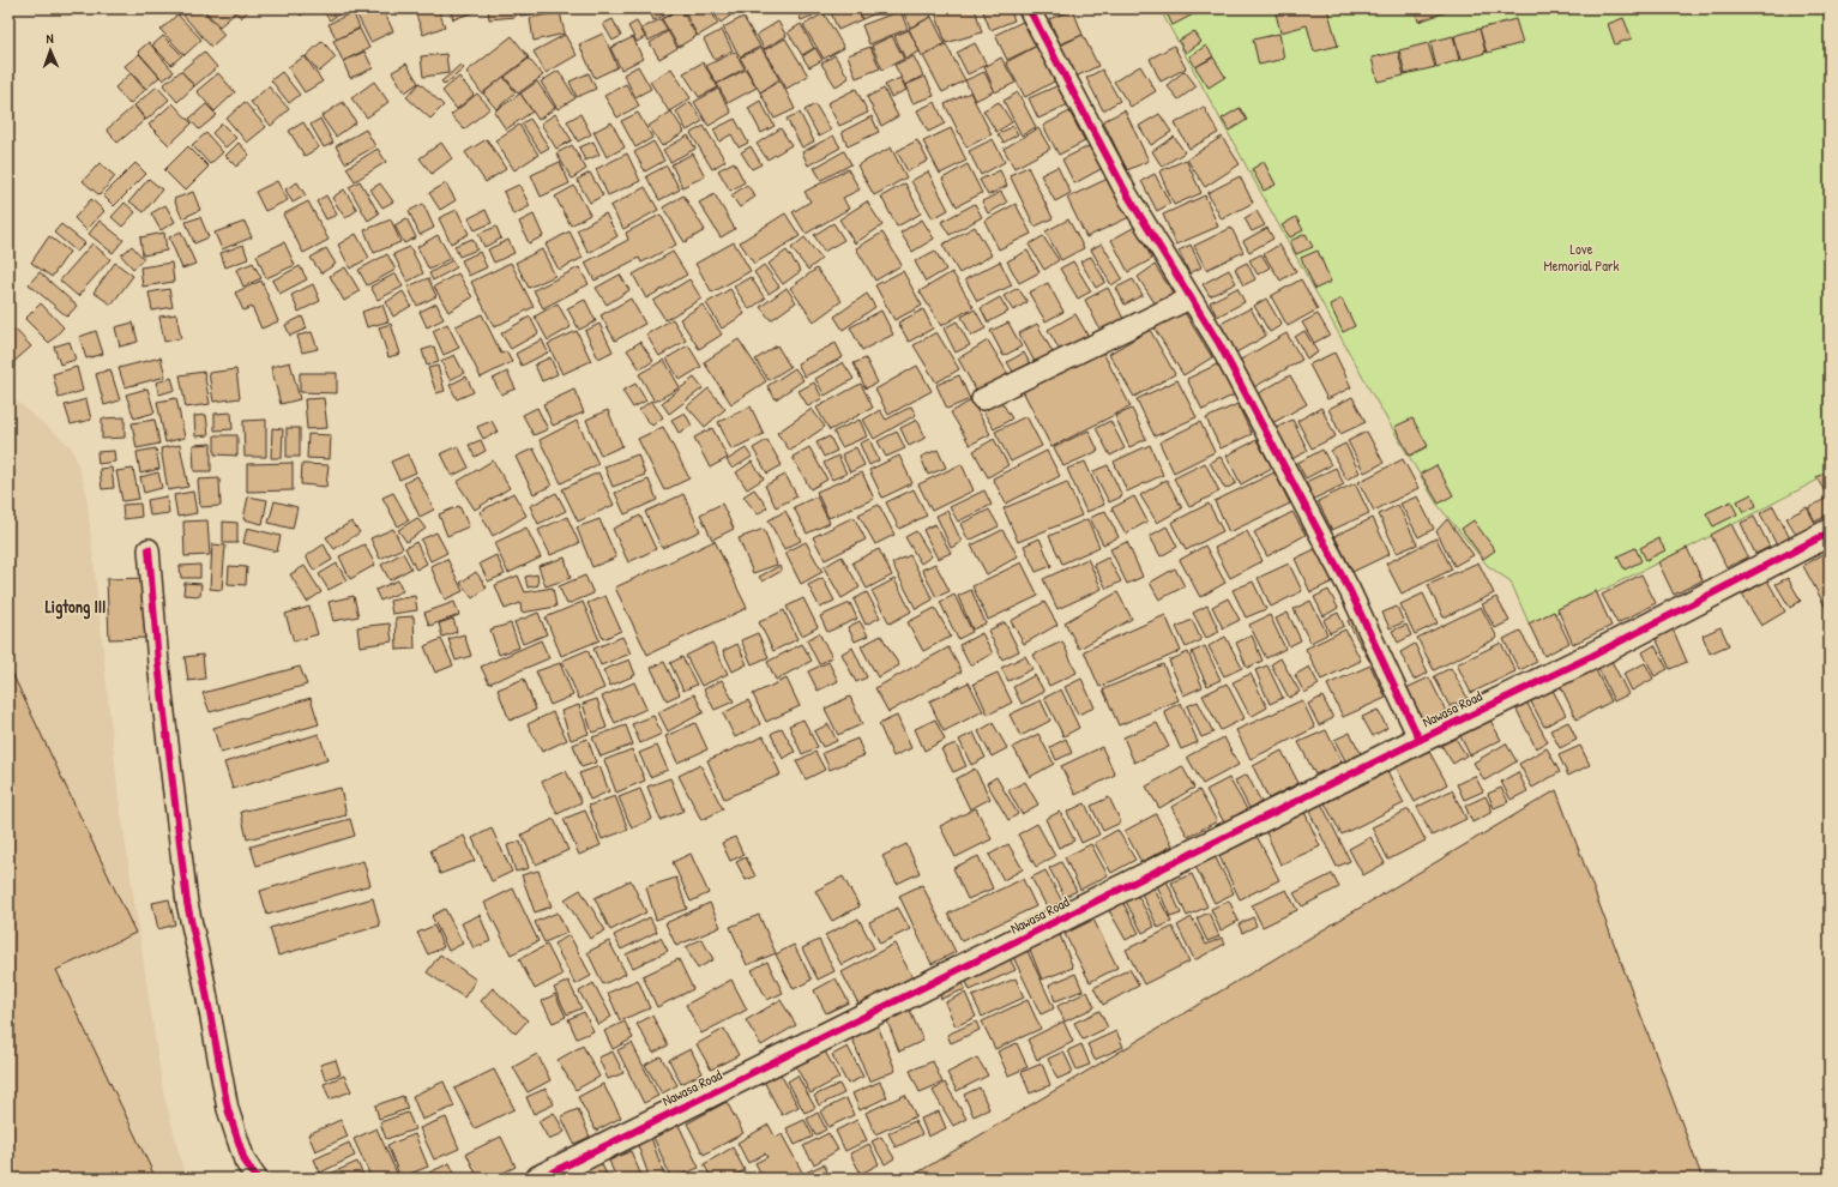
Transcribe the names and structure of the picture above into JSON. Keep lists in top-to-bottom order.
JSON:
{
  "streets": {
    "street": ["Nawasa Road"]
  },
  "districts": ["Ligtong III"],
  "parks": ["Love Memorial Park"],
  "north": "top"
}
